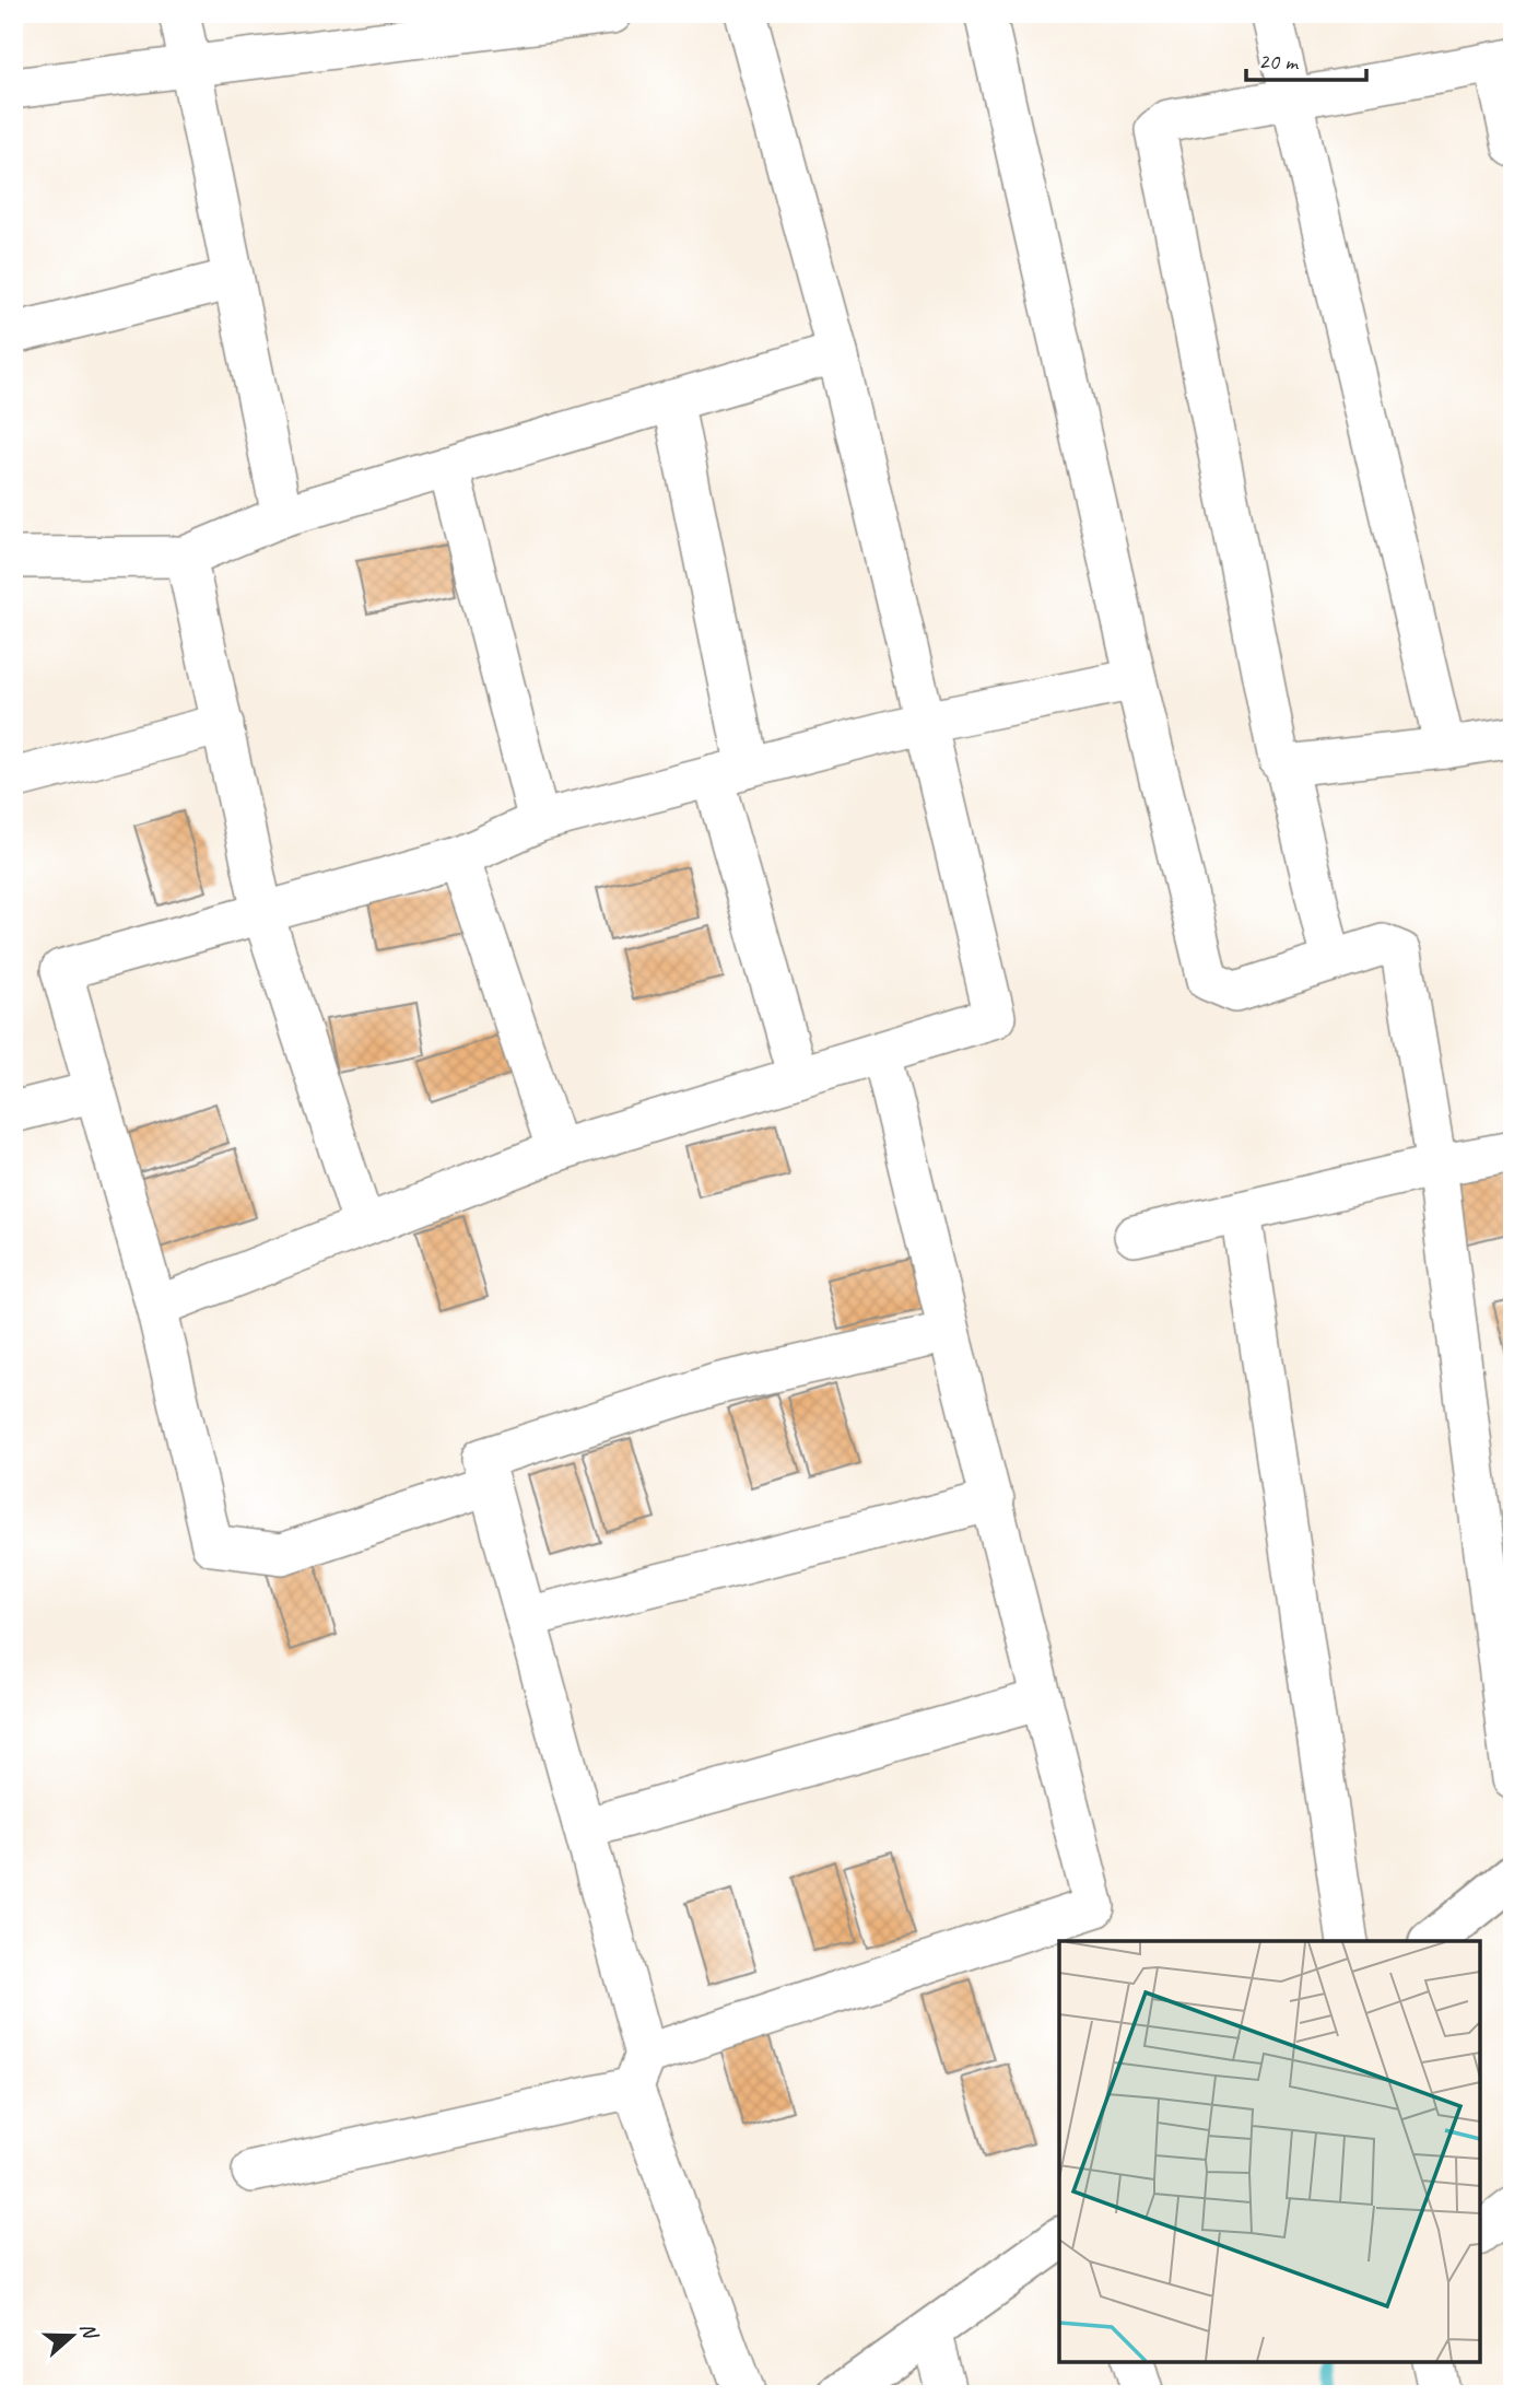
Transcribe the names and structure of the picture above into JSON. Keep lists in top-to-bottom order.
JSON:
{
  "scale_bar": "20 m",
  "north": "right"
}
